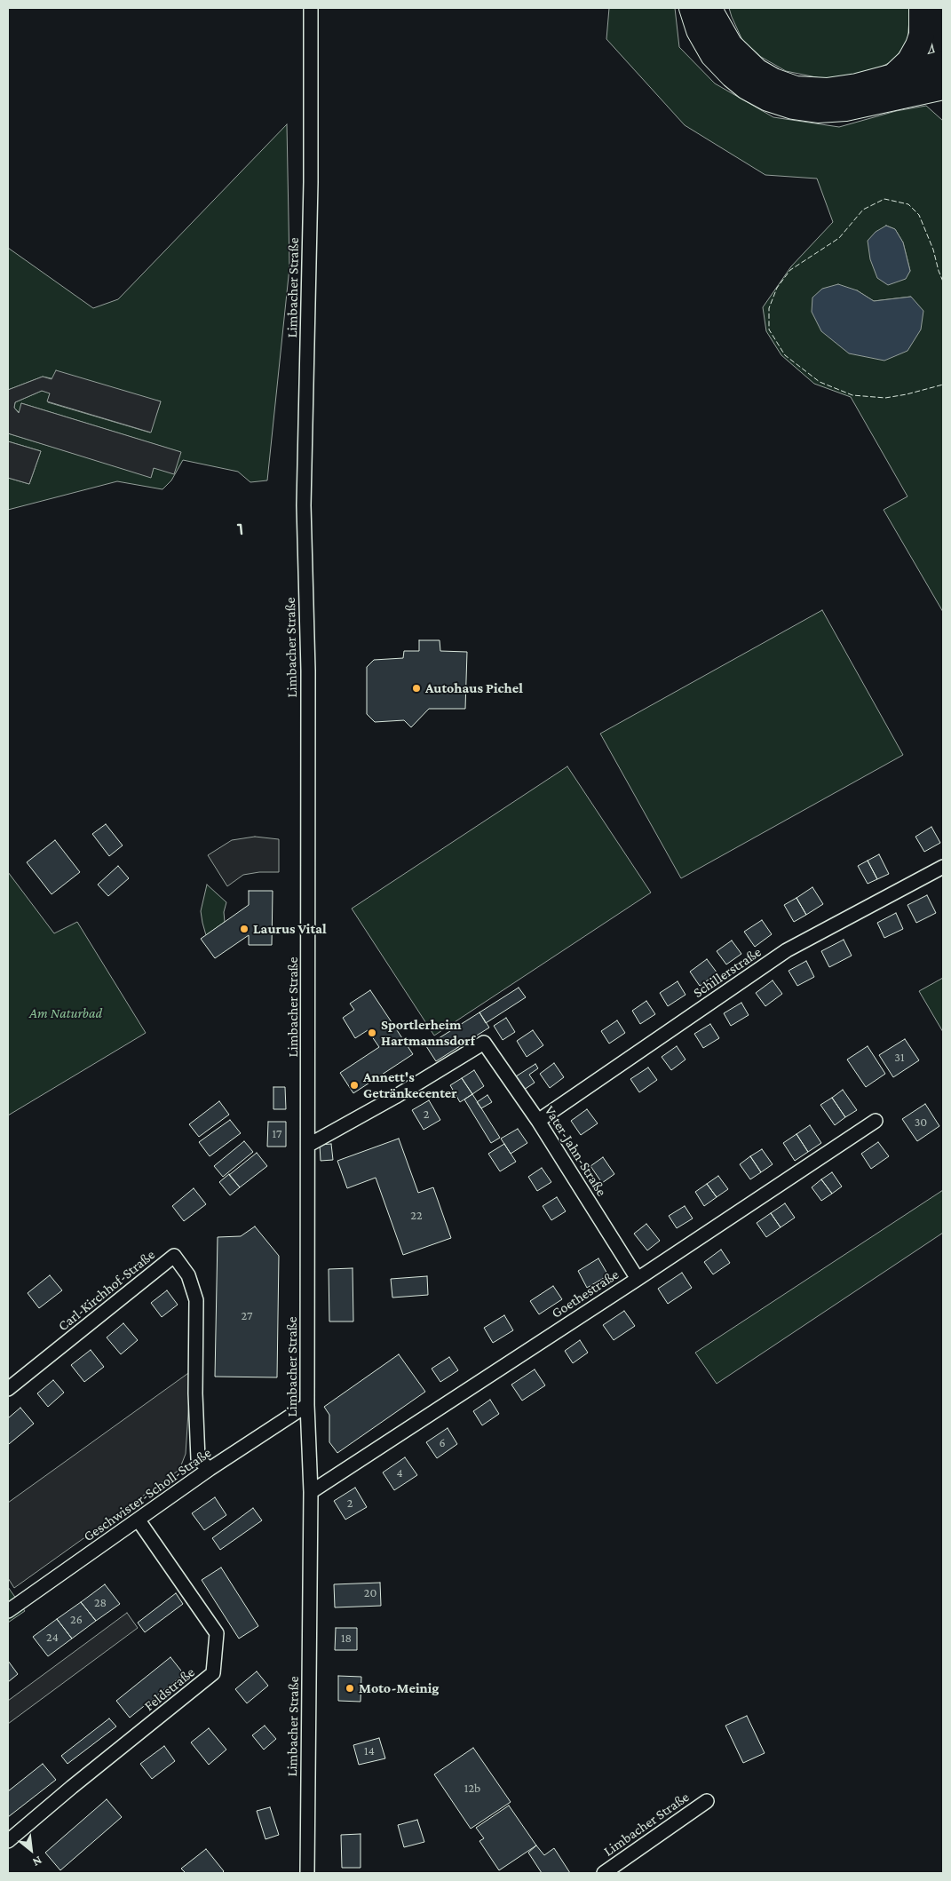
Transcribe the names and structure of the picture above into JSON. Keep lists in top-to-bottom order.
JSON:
{
  "streets": {
    "street": [
      "Limbacher Straße",
      "Schillerstraße",
      "Vater-Jahn-Straße",
      "Carl-Kirchhof-Straße",
      "Goethestraße",
      "Geschwister-Scholl-Straße",
      "Feldstraße"
    ]
  },
  "crossings": [
    ["Limbacher Straße", "Vater-Jahn-Straße"],
    ["Limbacher Straße", "Goethestraße"],
    ["Limbacher Straße", "Geschwister-Scholl-Straße"],
    ["Schillerstraße", "Vater-Jahn-Straße"],
    ["Vater-Jahn-Straße", "Goethestraße"],
    ["Carl-Kirchhof-Straße", "Geschwister-Scholl-Straße"],
    ["Geschwister-Scholl-Straße", "Feldstraße"]
  ],
  "parks": ["Am Naturbad"],
  "places": [
    "Autohaus Pichel",
    "Laurus Vital",
    "Sportlerheim Hartmannsdorf",
    "Annett's Getränkecenter",
    "Moto-Meinig"
  ],
  "house_numbers": [
    "31",
    "2",
    "30",
    "17",
    "22",
    "27",
    "6",
    "4",
    "2",
    "20",
    "28",
    "26",
    "24",
    "18",
    "14",
    "12b"
  ],
  "north": "bottom right"
}
